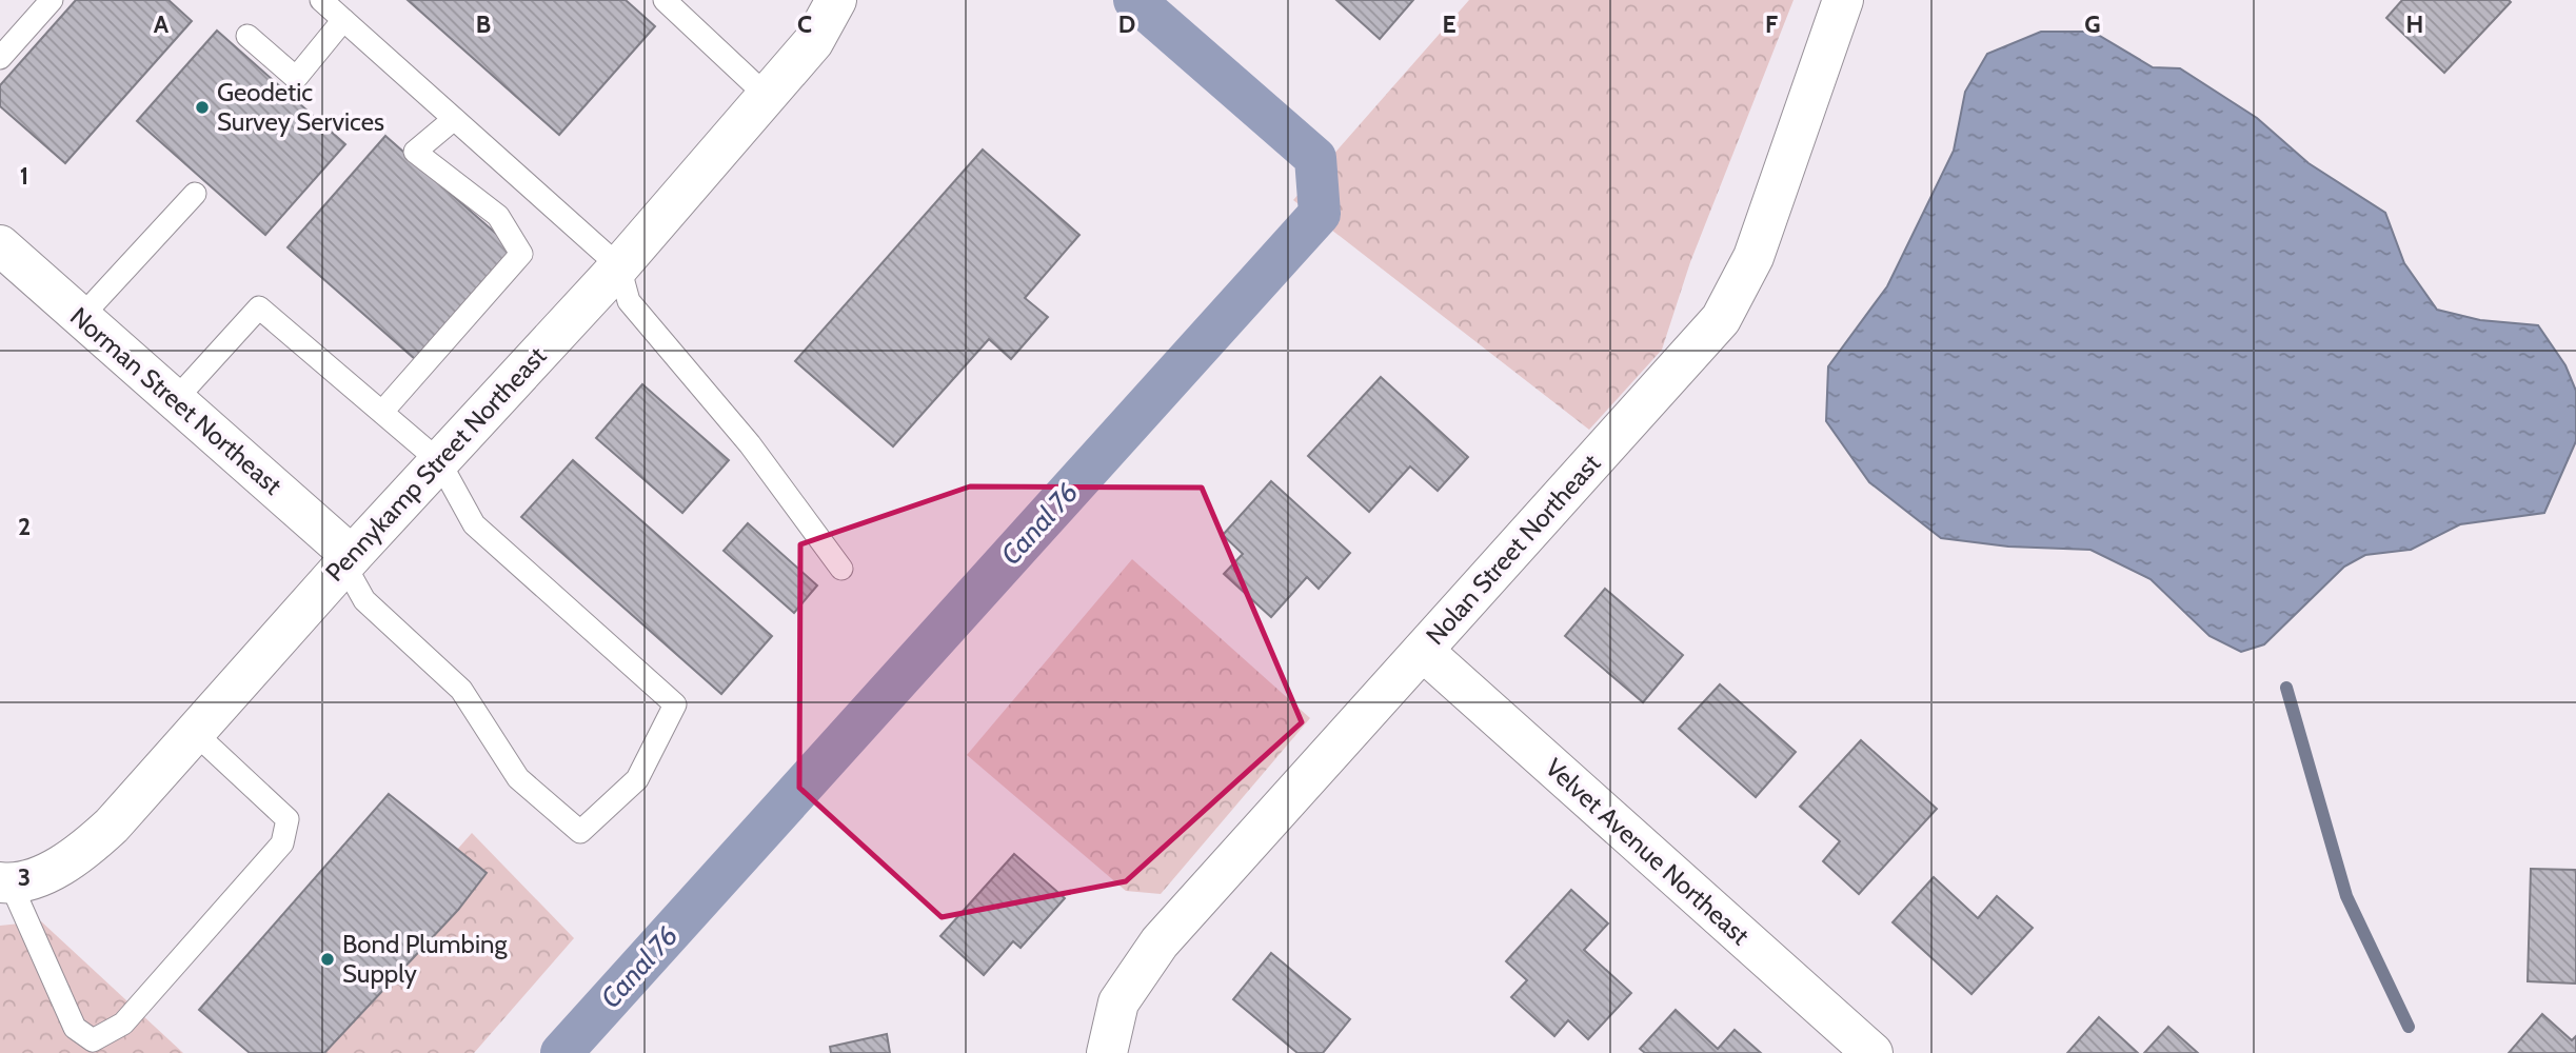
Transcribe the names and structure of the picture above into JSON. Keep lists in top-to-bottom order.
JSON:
{
  "streets": {
    "street": [
      "Norman Street Northeast",
      "Pennykamp Street Northeast",
      "Nolan Street Northeast",
      "Velvet Avenue Northeast"
    ]
  },
  "crossings": [
    ["Norman Street Northeast", "Pennykamp Street Northeast"],
    ["Nolan Street Northeast", "Velvet Avenue Northeast"]
  ],
  "water": ["Canal 76"],
  "places": ["Geodetic Survey Services", "Bond Plumbing Supply"],
  "grid": {
    "columns": [
      "A",
      "B",
      "C",
      "D",
      "E",
      "F",
      "G",
      "H"
    ],
    "rows": ["1", "2", "3"]
  }
}
